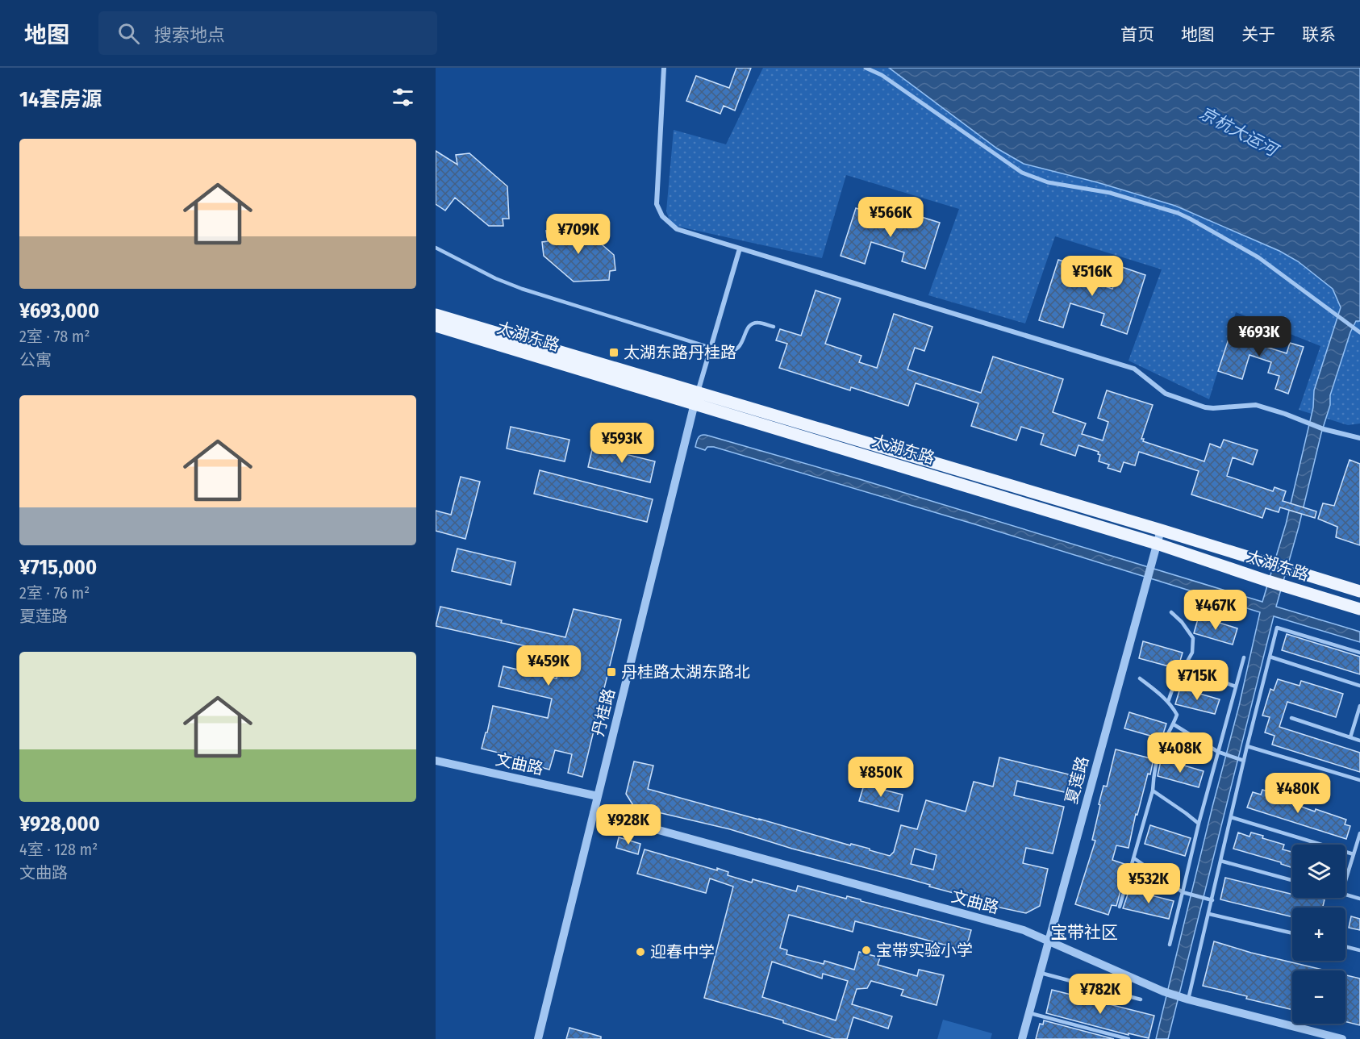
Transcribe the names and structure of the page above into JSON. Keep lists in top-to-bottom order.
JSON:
{
  "streets": {
    "main road": ["太湖东路"],
    "street": ["丹桂路", "文曲路", "夏莲路"]
  },
  "crossings": [
    ["太湖东路", "丹桂路"],
    ["太湖东路", "夏莲路"],
    ["丹桂路", "文曲路"],
    ["文曲路", "夏莲路"]
  ],
  "districts": ["宝带社区"],
  "water": ["京杭大运河"],
  "places": {
    "transit": ["太湖东路丹桂路", "丹桂路太湖东路北"],
    "other": ["宝带实验小学", "迎春中学"]
  },
  "page": {
    "header": "地图",
    "search": "搜索地点",
    "nav": [
      "首页",
      "地图",
      "关于",
      "联系"
    ],
    "heading": "14套房源",
    "list": [
      {
        "name": "¥693,000",
        "note": "2室 · 78 m² · 公寓"
      },
      {
        "name": "¥715,000",
        "note": "2室 · 76 m² · 夏莲路"
      },
      {
        "name": "¥928,000",
        "note": "4室 · 128 m² · 文曲路"
      }
    ],
    "price": [
      "¥566K",
      "¥709K",
      "¥516K",
      "¥693K",
      "¥593K",
      "¥467K",
      "¥459K",
      "¥715K",
      "¥408K",
      "¥850K",
      "¥480K",
      "¥928K",
      "¥532K",
      "¥782K"
    ],
    "map_buttons": ["+", "−"]
  }
}
